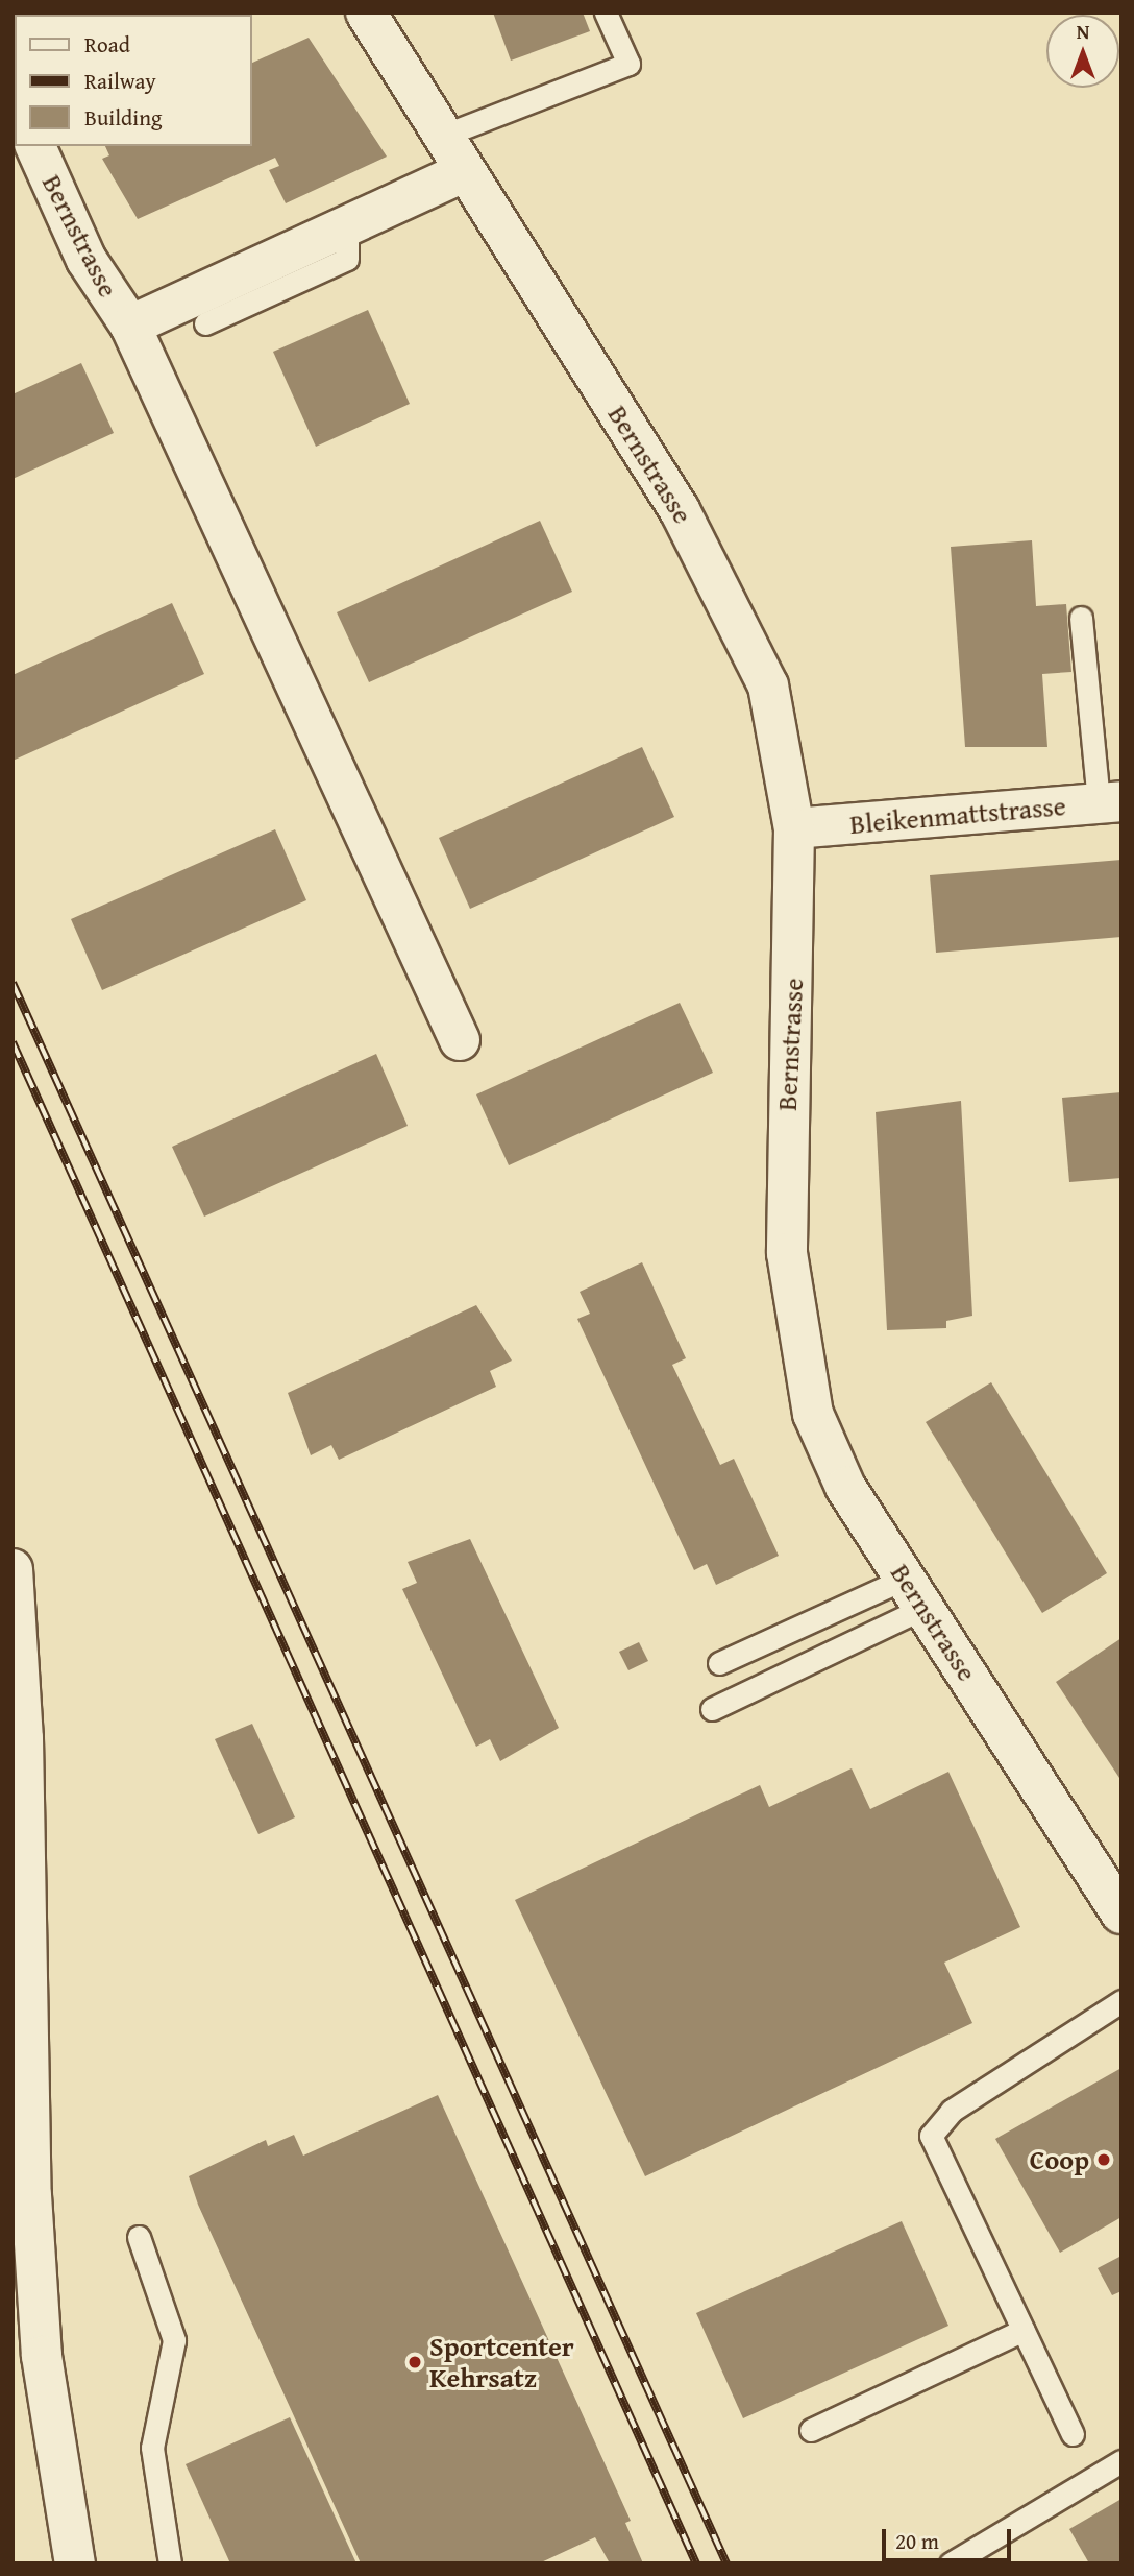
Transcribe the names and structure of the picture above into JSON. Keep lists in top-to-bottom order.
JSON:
{
  "streets": {
    "street": ["Bernstrasse", "Bleikenmattstrasse"]
  },
  "crossings": [
    ["Bernstrasse", "Bleikenmattstrasse"]
  ],
  "places": ["Coop", "Sportcenter Kehrsatz"],
  "legend": ["Road", "Railway", "Building"],
  "scale_bar": "20 m",
  "north": "top"
}
